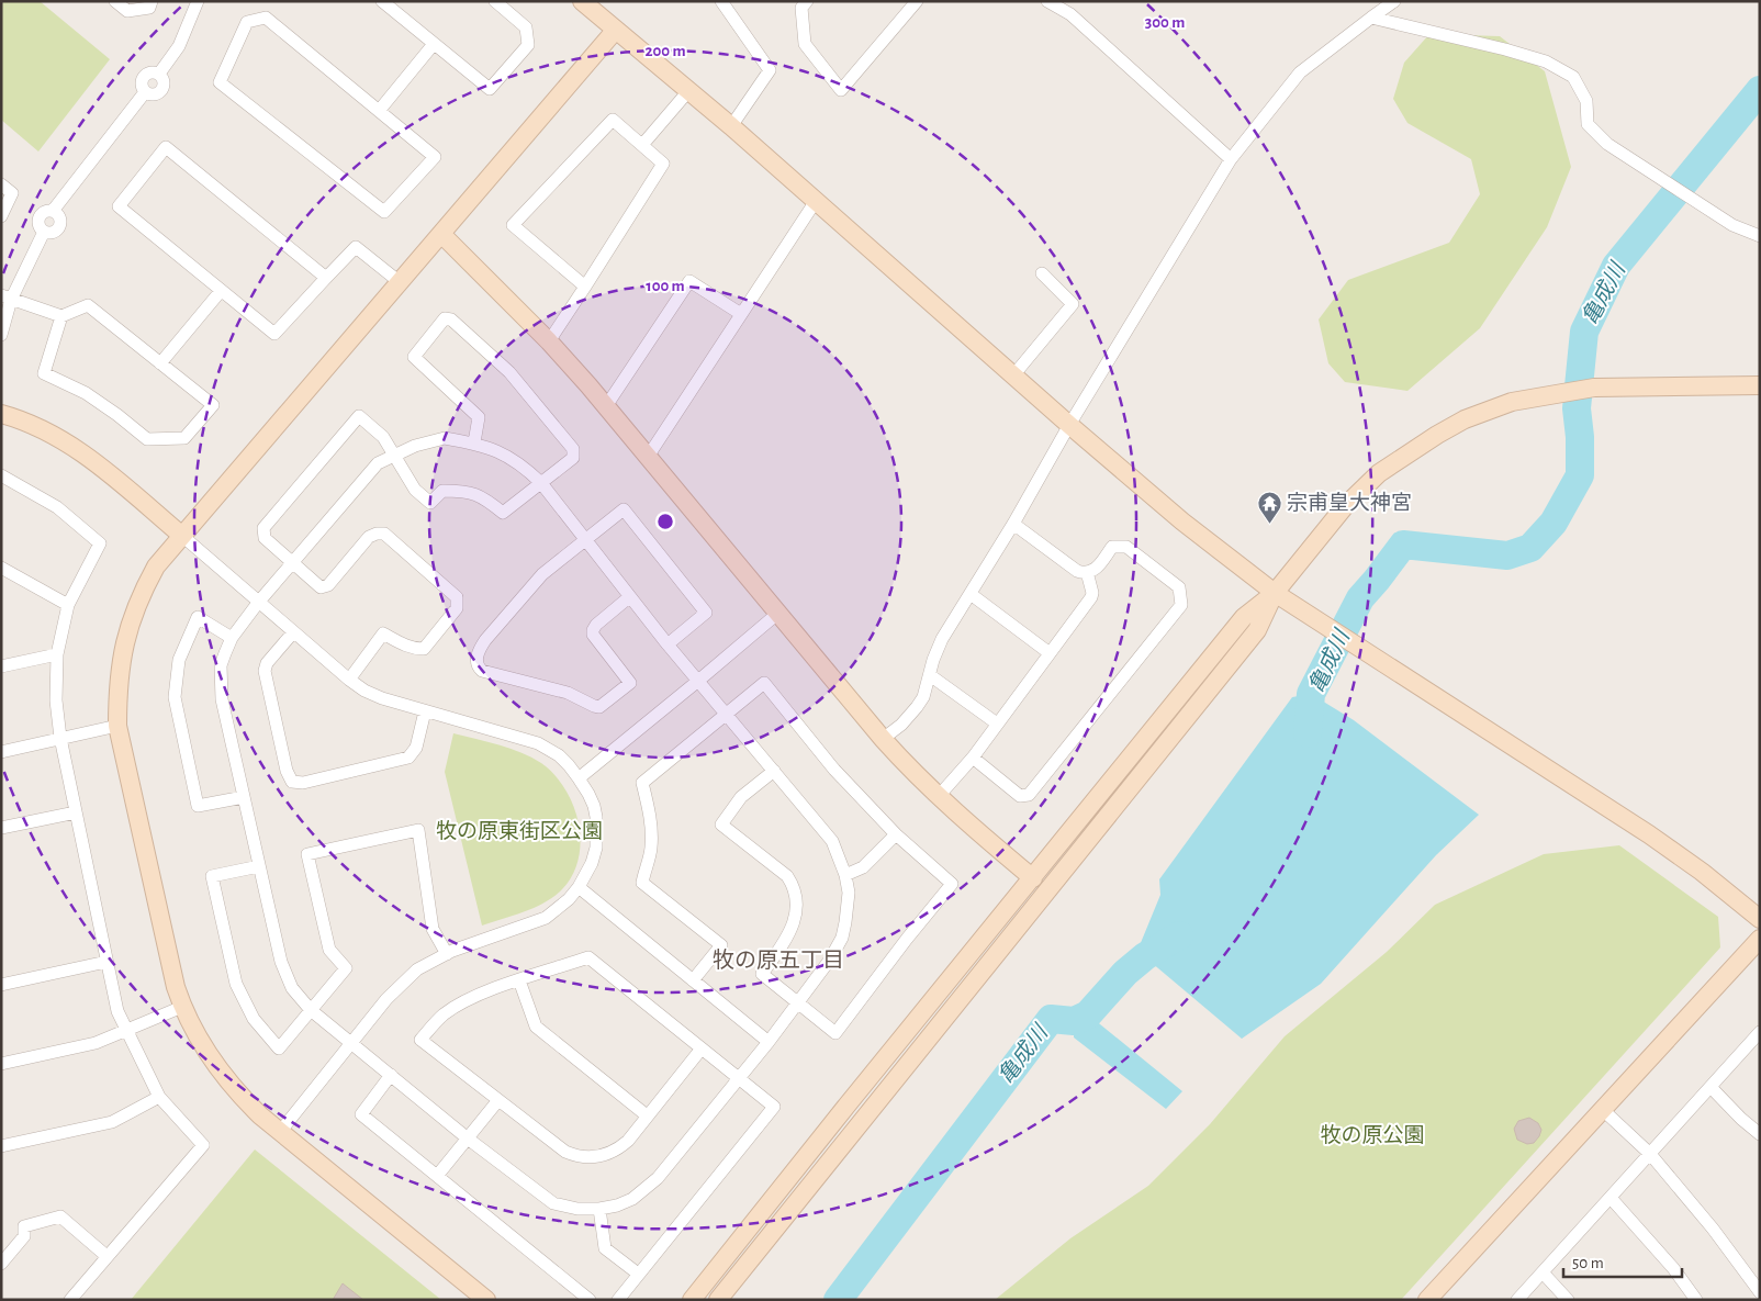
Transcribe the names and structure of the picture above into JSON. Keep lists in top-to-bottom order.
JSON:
{
  "districts": ["牧の原五丁目"],
  "water": ["亀成川"],
  "parks": ["牧の原東街区公園", "牧の原公園"],
  "places": {
    "temple": ["宗甫皇大神宮"]
  },
  "scale_bar": "50 m",
  "rings": ["300 m", "200 m", "100 m"]
}
